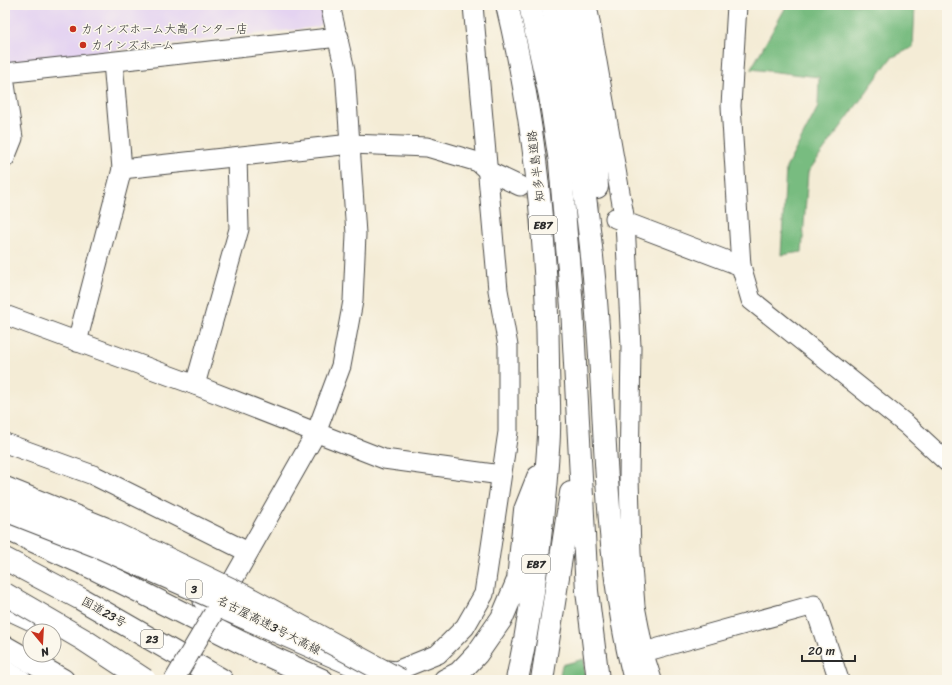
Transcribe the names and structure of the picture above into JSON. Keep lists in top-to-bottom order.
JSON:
{
  "streets": {
    "highway": [
      "知多半島道路",
      "E87",
      "3",
      "国道23号",
      "名古屋高速3号大高線",
      "23"
    ]
  },
  "crossings": [
    ["知多半島道路", "E87"]
  ],
  "places": ["カインズホーム大高インター店", "カインズホーム"],
  "scale_bar": "20 m",
  "north": "bottom"
}
